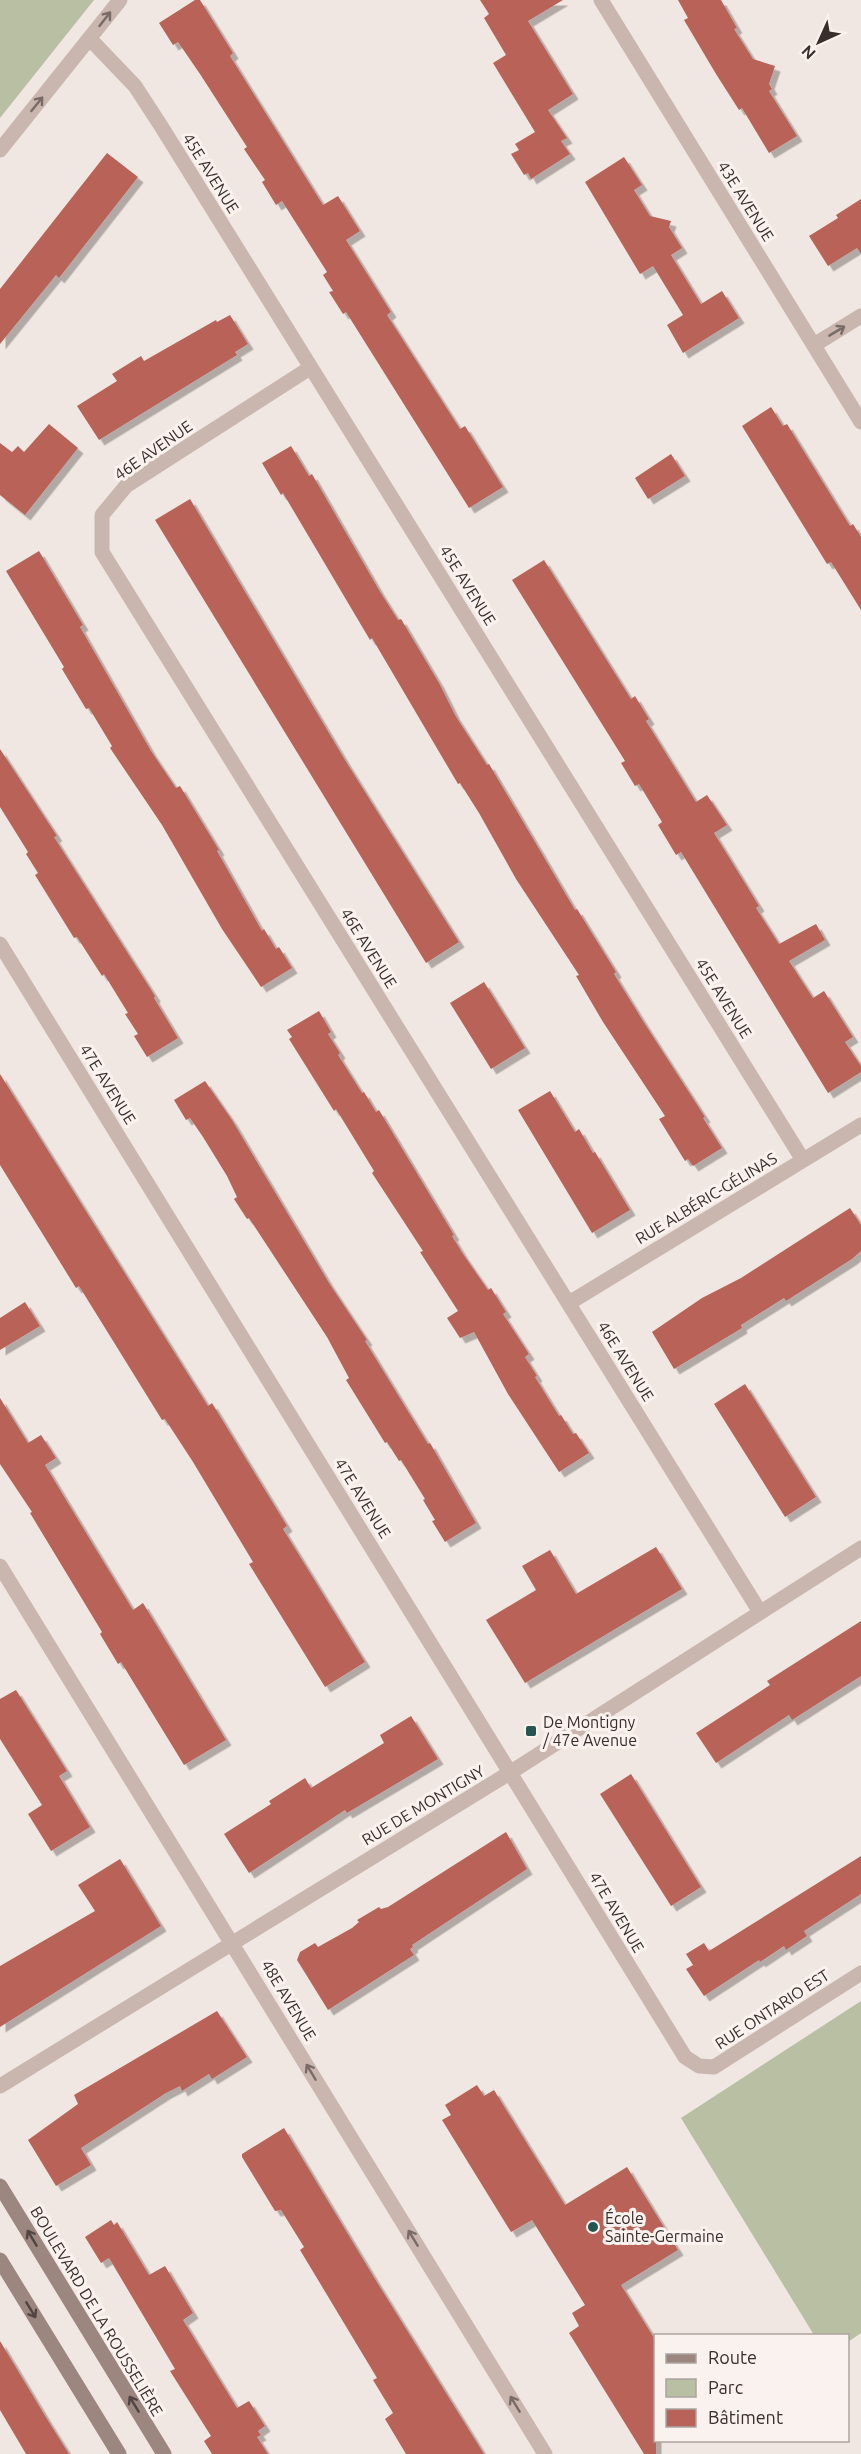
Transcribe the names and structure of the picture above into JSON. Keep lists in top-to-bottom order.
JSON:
{
  "streets": {
    "street": [
      "45E AVENUE",
      "43E AVENUE",
      "46E AVENUE",
      "47E AVENUE",
      "RUE ALBÉRIC-GÉLINAS",
      "RUE DE MONTIGNY",
      "48E AVENUE",
      "RUE ONTARIO EST",
      "BOULEVARD DE LA ROUSSELIÈRE"
    ]
  },
  "crossings": [
    ["45E AVENUE", "46E AVENUE"],
    ["45E AVENUE", "RUE ALBÉRIC-GÉLINAS"],
    ["46E AVENUE", "RUE ALBÉRIC-GÉLINAS"],
    ["46E AVENUE", "RUE DE MONTIGNY"],
    ["47E AVENUE", "RUE DE MONTIGNY"],
    ["47E AVENUE", "RUE ONTARIO EST"],
    ["RUE DE MONTIGNY", "48E AVENUE"]
  ],
  "one_way": ["48E AVENUE"],
  "places": {
    "transit": ["De Montigny / 47e Avenue"],
    "other": ["École Sainte-Germaine"]
  },
  "legend": ["Route", "Parc", "Bâtiment"],
  "north": "bottom left"
}
